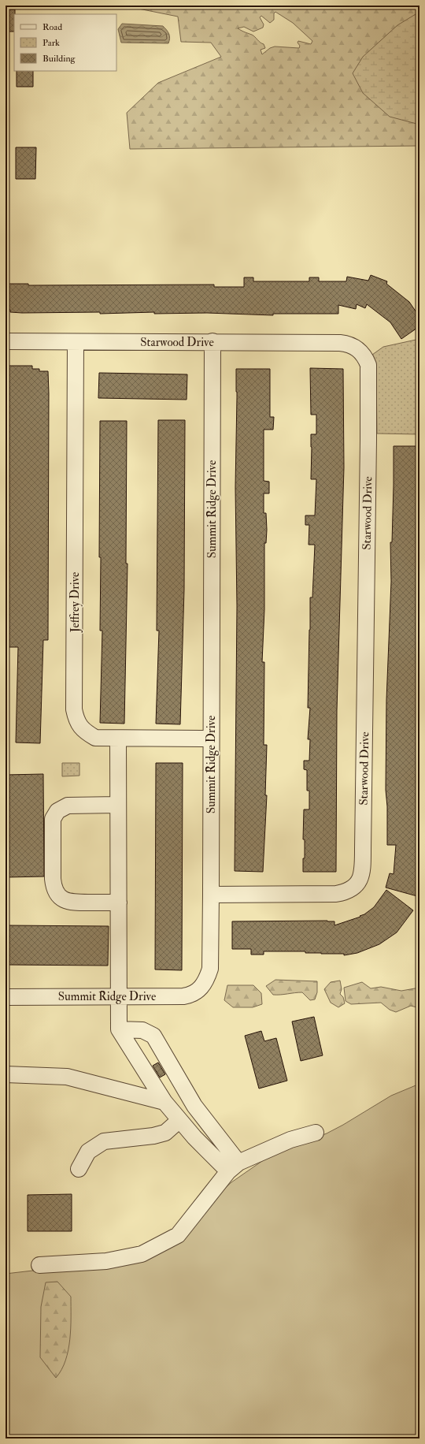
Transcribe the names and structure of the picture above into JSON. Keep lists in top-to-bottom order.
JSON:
{
  "streets": {
    "street": ["Starwood Drive", "Summit Ridge Drive", "Jeffrey Drive"]
  },
  "crossings": [
    ["Starwood Drive", "Summit Ridge Drive"],
    ["Starwood Drive", "Jeffrey Drive"],
    ["Summit Ridge Drive", "Jeffrey Drive"]
  ],
  "legend": ["Road", "Park", "Building"]
}
